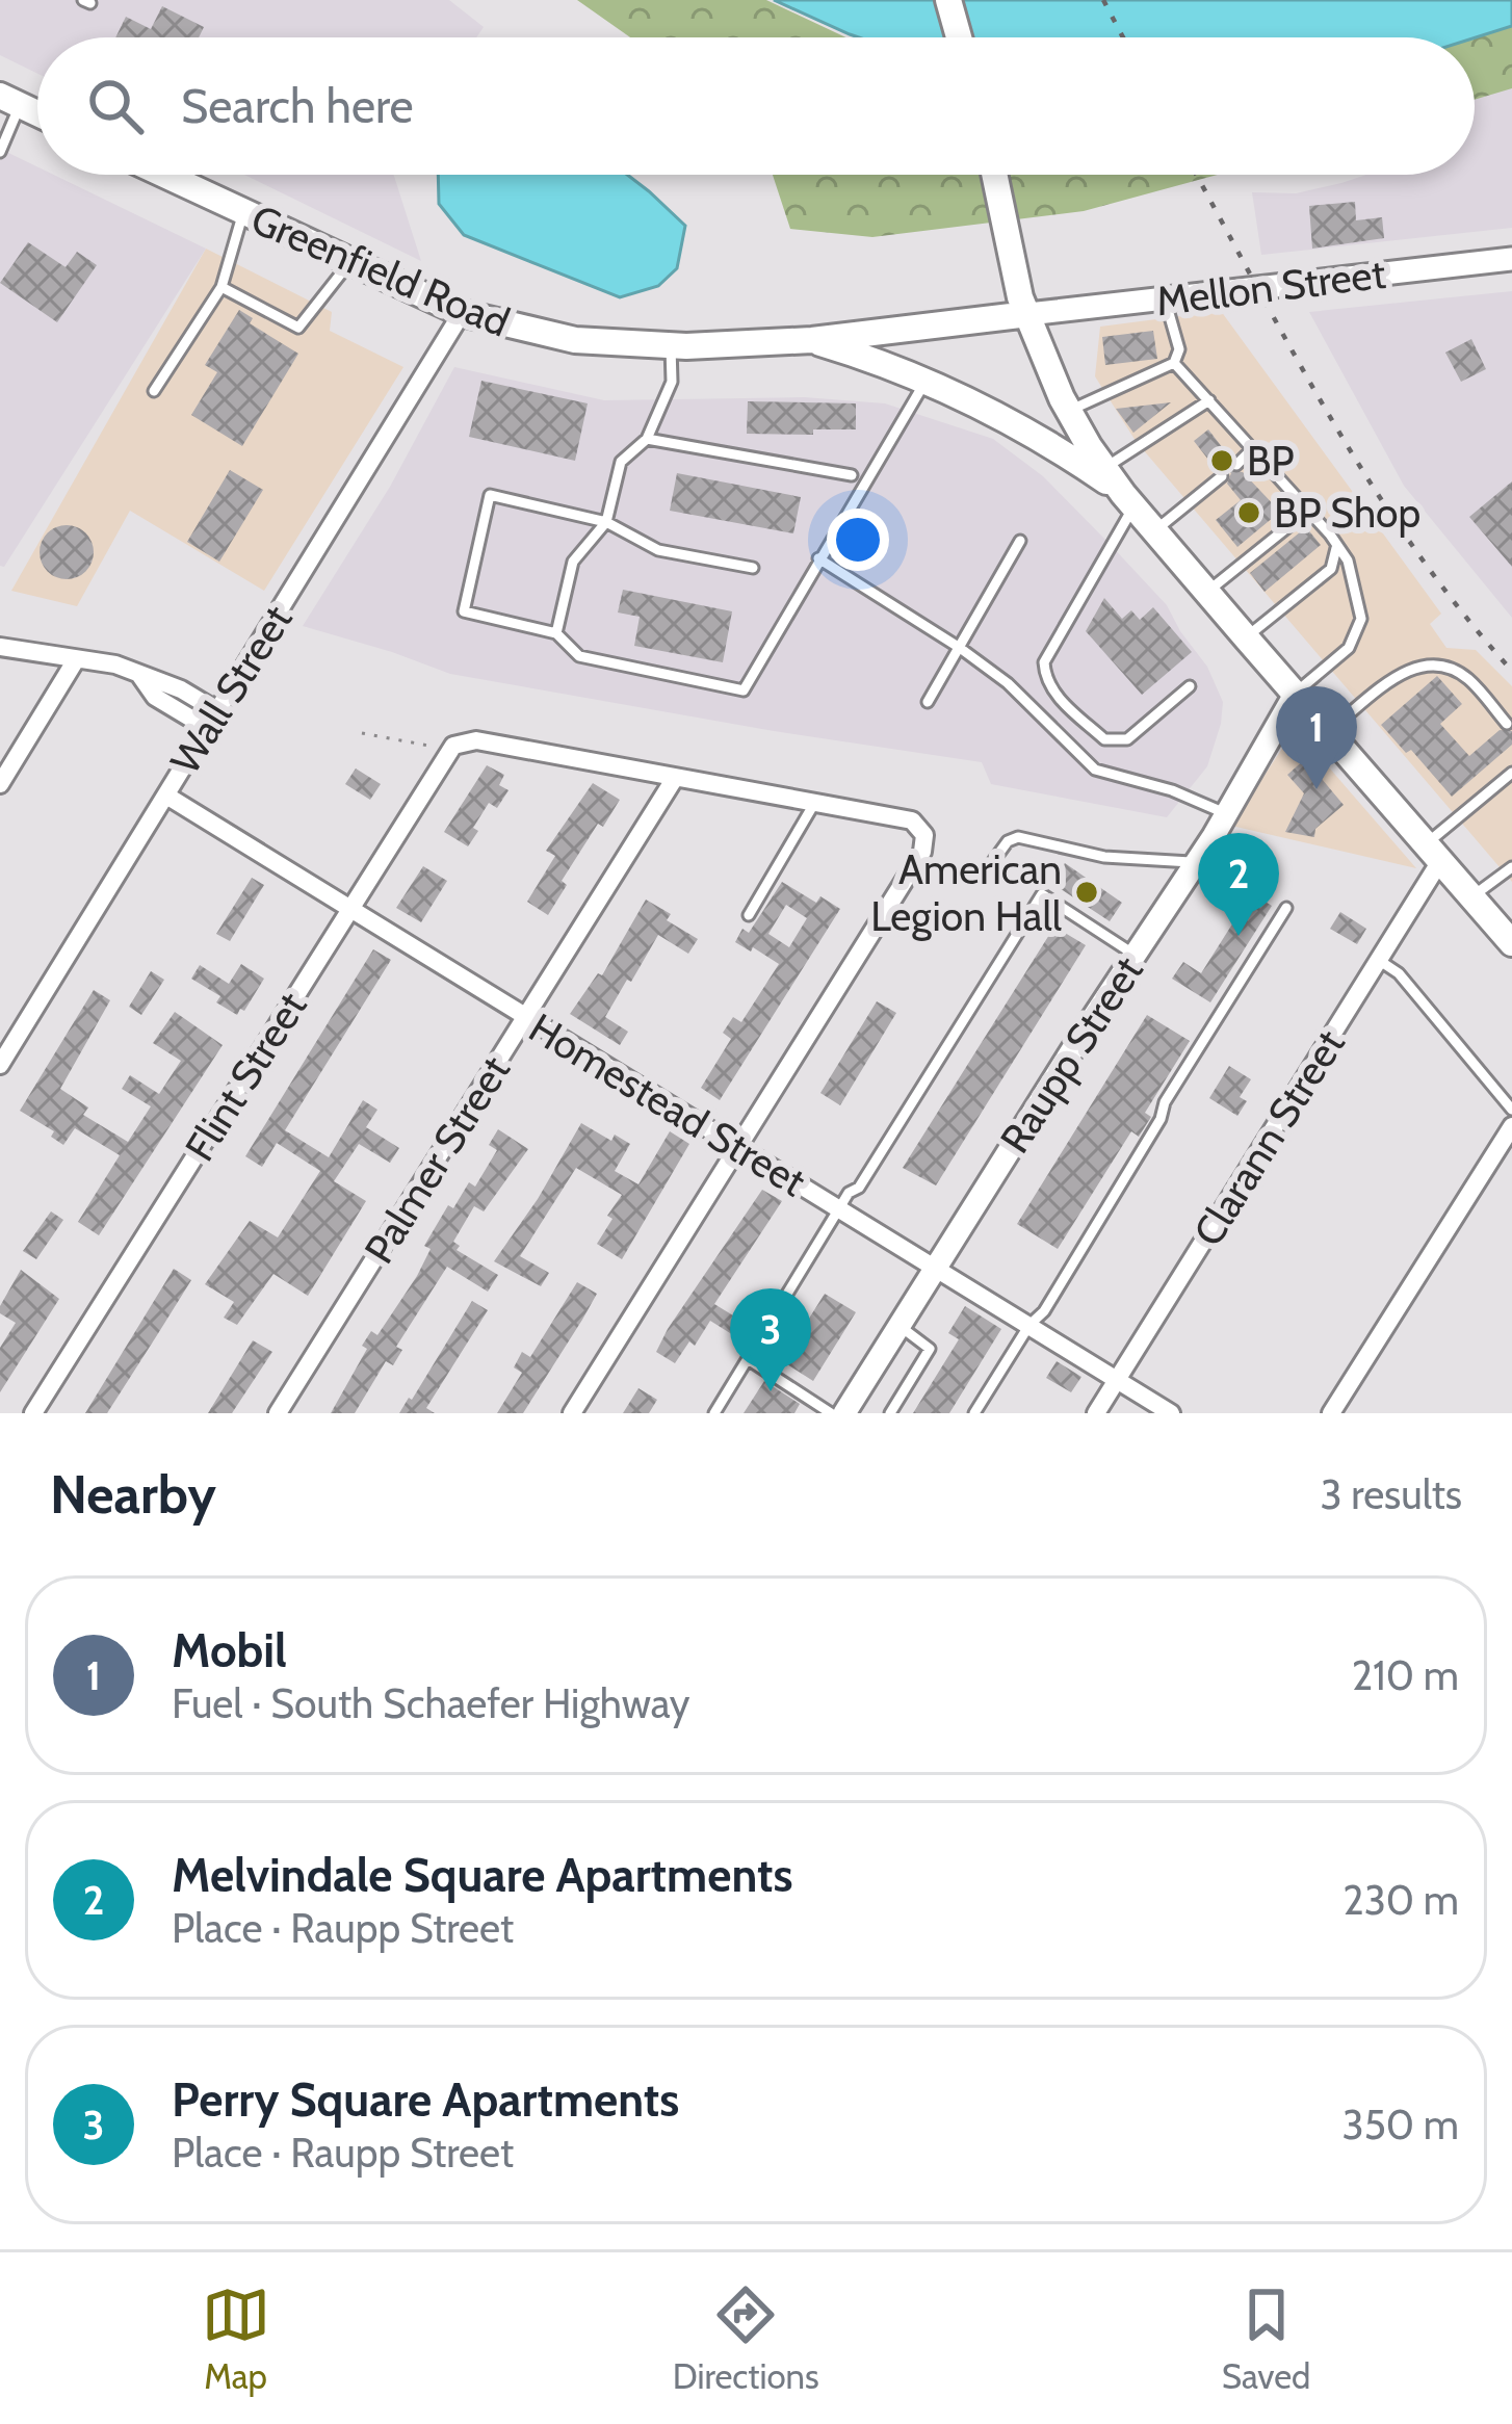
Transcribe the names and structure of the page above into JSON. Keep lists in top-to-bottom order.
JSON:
{
  "streets": {
    "main road": ["Greenfield Road"],
    "street": [
      "Mellon Street",
      "Wall Street",
      "Raupp Street",
      "Flint Street",
      "Homestead Street",
      "Clarann Street",
      "Palmer Street"
    ]
  },
  "crossings": [
    ["Greenfield Road", "Mellon Street"],
    ["Greenfield Road", "Wall Street"],
    ["Wall Street", "Homestead Street"],
    ["Raupp Street", "Homestead Street"],
    ["Flint Street", "Homestead Street"],
    ["Flint Street", "Palmer Street"],
    ["Homestead Street", "Clarann Street"],
    ["Homestead Street", "Palmer Street"]
  ],
  "places": ["BP", "BP Shop", "American Legion Hall"],
  "page": {
    "search": "Search here",
    "pins": ["1", "2", "3"],
    "heading": ["Nearby", "3 results"],
    "list": [
      {
        "mark": "1",
        "name": "Mobil",
        "note": "Fuel · South Schaefer Highway",
        "value": "210 m"
      },
      {
        "mark": "2",
        "name": "Melvindale Square Apartments",
        "note": "Place · Raupp Street",
        "value": "230 m"
      },
      {
        "mark": "3",
        "name": "Perry Square Apartments",
        "note": "Place · Raupp Street",
        "value": "350 m"
      }
    ],
    "nav": ["Map", "Directions", "Saved"]
  }
}
